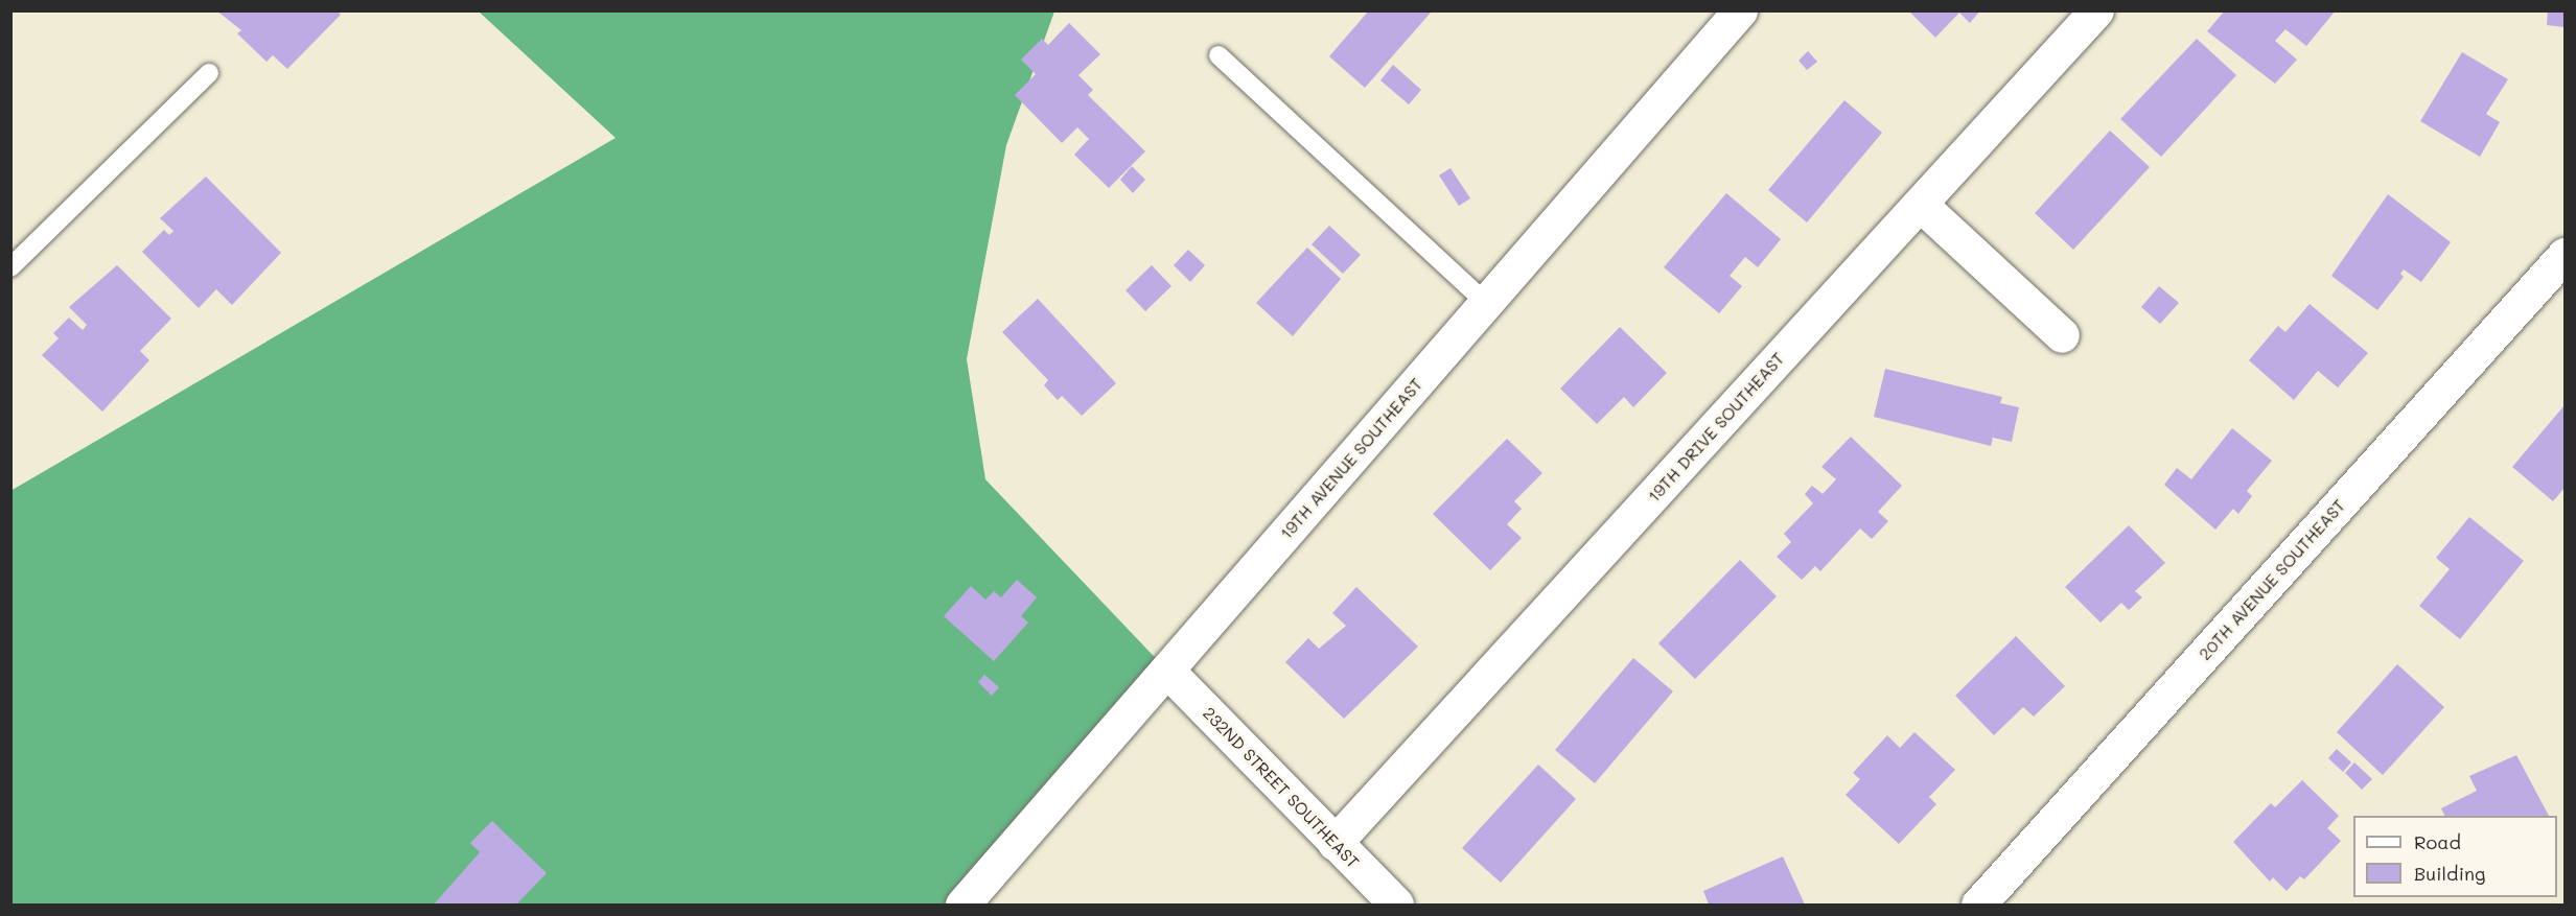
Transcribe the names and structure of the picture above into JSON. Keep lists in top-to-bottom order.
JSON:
{
  "streets": {
    "street": [
      "19TH DRIVE SOUTHEAST",
      "19TH AVENUE SOUTHEAST",
      "20TH AVENUE SOUTHEAST",
      "232ND STREET SOUTHEAST"
    ]
  },
  "crossings": [
    ["19TH DRIVE SOUTHEAST", "232ND STREET SOUTHEAST"],
    ["19TH AVENUE SOUTHEAST", "232ND STREET SOUTHEAST"]
  ],
  "legend": ["Road", "Building"]
}
